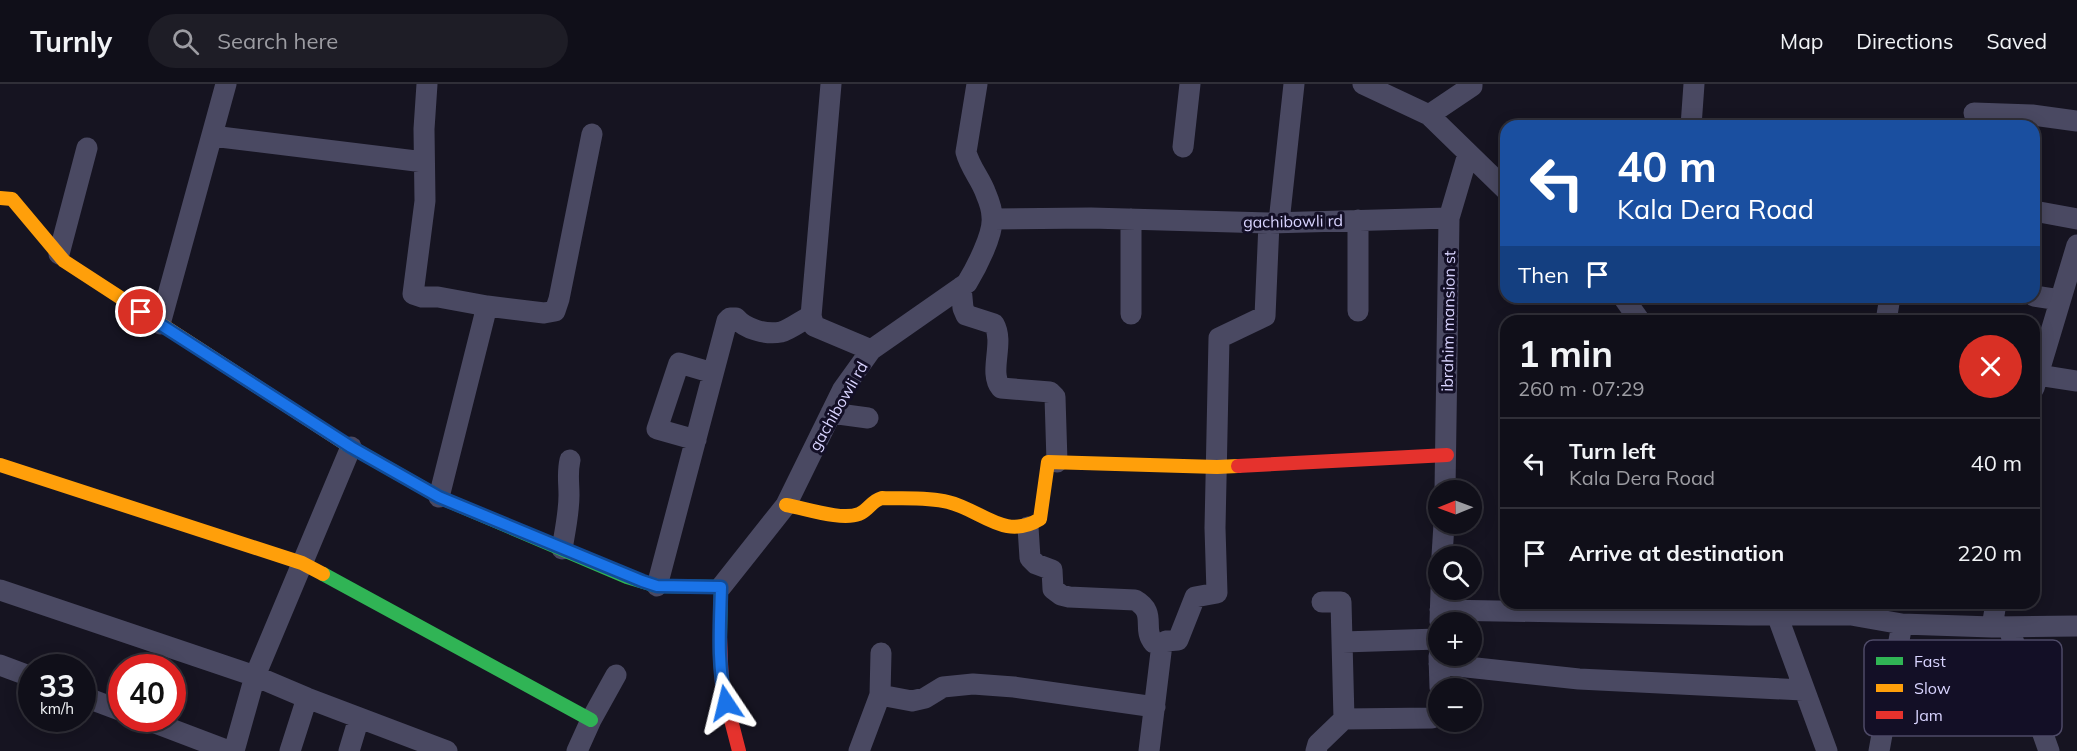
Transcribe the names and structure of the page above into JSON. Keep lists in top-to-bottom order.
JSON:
{
  "streets": {
    "street": ["gachibowli rd", "ibrahim mansion st"]
  },
  "crossings": [
    ["gachibowli rd", "ibrahim mansion st"]
  ],
  "legend": ["Fast", "Slow", "Jam"],
  "north": "left",
  "page": {
    "header": "Turnly",
    "search": "Search here",
    "nav": ["Map", "Directions", "Saved"],
    "turn": ["40 m", "Kala Dera Road"],
    "then": "Then",
    "heading": ["1 min", "260 m · 07:29"],
    "list": [
      {
        "name": "Turn left",
        "note": "Kala Dera Road",
        "value": "40 m"
      },
      {
        "name": "Arrive at destination",
        "value": "220 m"
      }
    ],
    "map_buttons": ["+", "−"],
    "speed": "33 km/h",
    "limit": "40"
  }
}
